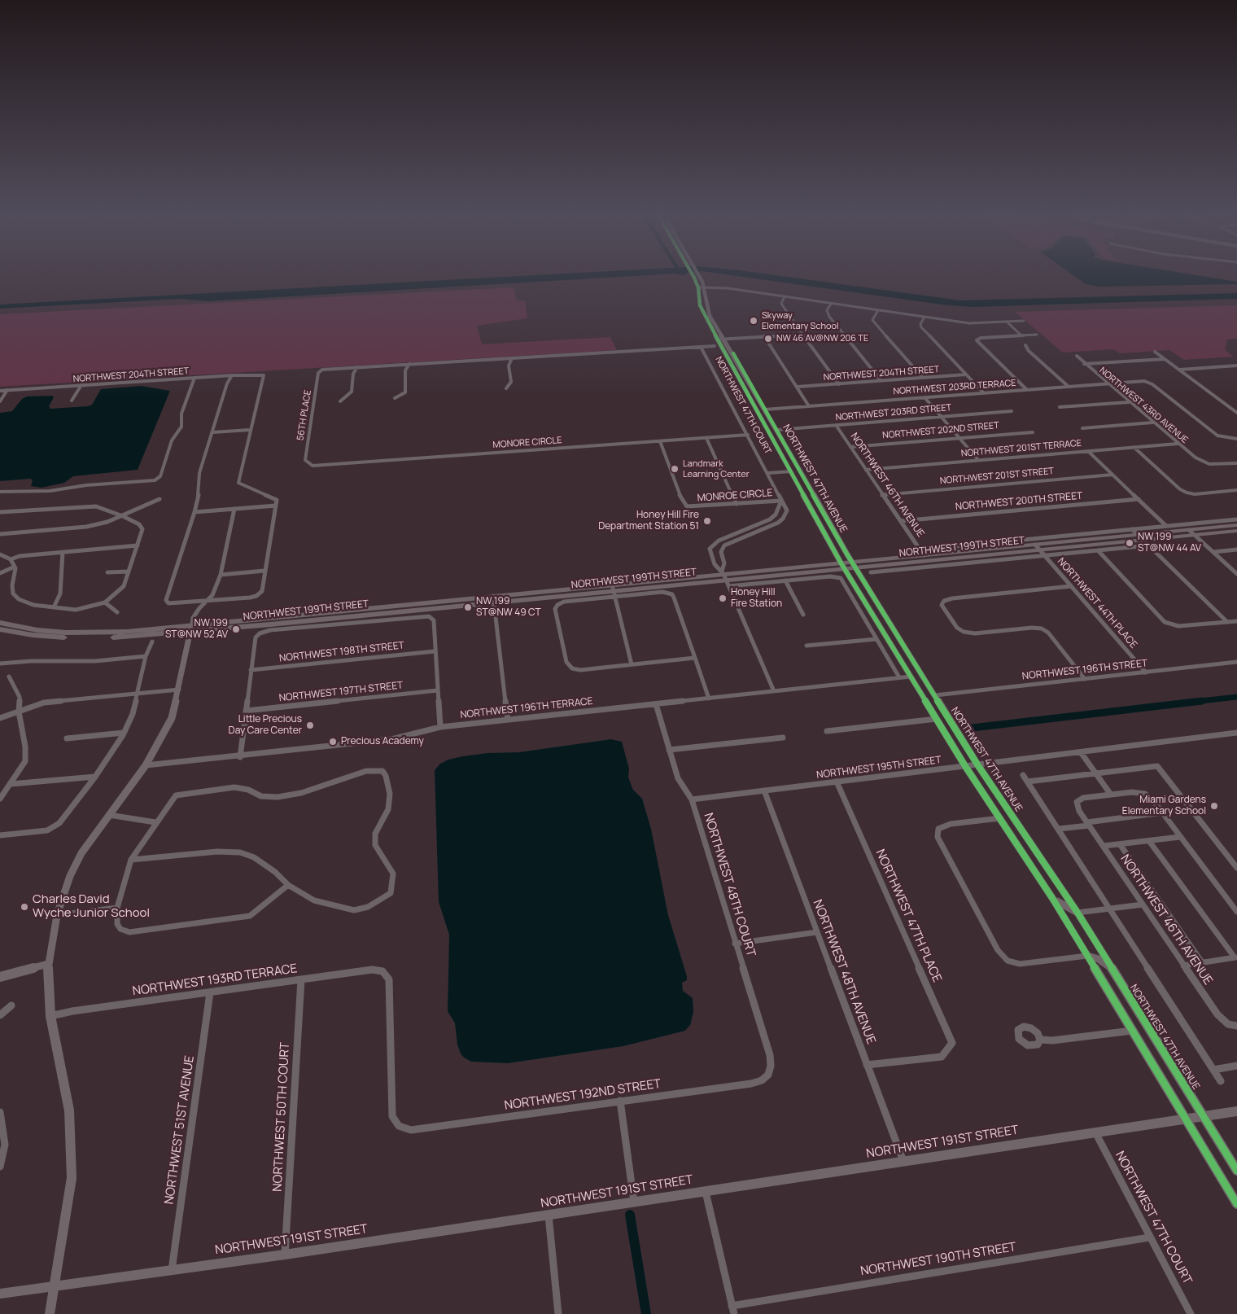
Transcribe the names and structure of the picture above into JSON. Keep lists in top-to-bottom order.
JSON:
{
  "streets": {
    "main road": ["NORTHWEST 47TH AVENUE", "NORTHWEST 199TH STREET", "NORTHWEST 191ST STREET"],
    "street": [
      "NORTHWEST 204TH STREET",
      "NORTHWEST 203RD TERRACE",
      "NORTHWEST 47TH COURT",
      "NORTHWEST 43RD AVENUE",
      "NORTHWEST 203RD STREET",
      "56TH PLACE",
      "NORTHWEST 202ND STREET",
      "MONORE CIRCLE",
      "NORTHWEST 201ST TERRACE",
      "NORTHWEST 201ST STREET",
      "NORTHWEST 46TH AVENUE",
      "MONROE CIRCLE",
      "NORTHWEST 200TH STREET",
      "NORTHWEST 44TH PLACE",
      "NORTHWEST 198TH STREET",
      "NORTHWEST 196TH STREET",
      "NORTHWEST 197TH STREET",
      "NORTHWEST 196TH TERRACE",
      "NORTHWEST 195TH STREET",
      "NORTHWEST 48TH COURT",
      "NORTHWEST 47TH PLACE",
      "NORTHWEST 48TH AVENUE",
      "NORTHWEST 193RD TERRACE",
      "NORTHWEST 192ND STREET",
      "NORTHWEST 50TH COURT",
      "NORTHWEST 51ST AVENUE",
      "NORTHWEST 190TH STREET"
    ]
  },
  "crossings": [
    ["NORTHWEST 203RD TERRACE", "NORTHWEST 43RD AVENUE"],
    ["NORTHWEST 203RD TERRACE", "NORTHWEST 47TH AVENUE"],
    ["NORTHWEST 47TH COURT", "MONORE CIRCLE"],
    ["NORTHWEST 47TH COURT", "MONROE CIRCLE"],
    ["NORTHWEST 47TH COURT", "NORTHWEST 191ST STREET"],
    ["NORTHWEST 47TH COURT", "NORTHWEST 190TH STREET"],
    ["NORTHWEST 43RD AVENUE", "NORTHWEST 201ST TERRACE"],
    ["NORTHWEST 203RD STREET", "NORTHWEST 47TH AVENUE"],
    ["NORTHWEST 203RD STREET", "NORTHWEST 46TH AVENUE"],
    ["56TH PLACE", "MONORE CIRCLE"],
    ["NORTHWEST 202ND STREET", "NORTHWEST 46TH AVENUE"],
    ["MONORE CIRCLE", "MONROE CIRCLE"],
    ["NORTHWEST 201ST TERRACE", "NORTHWEST 46TH AVENUE"],
    ["NORTHWEST 201ST STREET", "NORTHWEST 46TH AVENUE"],
    ["NORTHWEST 47TH AVENUE", "NORTHWEST 199TH STREET"],
    ["NORTHWEST 47TH AVENUE", "NORTHWEST 196TH STREET"],
    ["NORTHWEST 47TH AVENUE", "NORTHWEST 196TH TERRACE"],
    ["NORTHWEST 47TH AVENUE", "NORTHWEST 195TH STREET"],
    ["NORTHWEST 47TH AVENUE", "NORTHWEST 191ST STREET"],
    ["NORTHWEST 46TH AVENUE", "NORTHWEST 200TH STREET"],
    ["NORTHWEST 46TH AVENUE", "NORTHWEST 199TH STREET"],
    ["NORTHWEST 199TH STREET", "NORTHWEST 44TH PLACE"],
    ["NORTHWEST 44TH PLACE", "NORTHWEST 196TH STREET"],
    ["NORTHWEST 196TH TERRACE", "NORTHWEST 48TH COURT"],
    ["NORTHWEST 195TH STREET", "NORTHWEST 48TH COURT"],
    ["NORTHWEST 195TH STREET", "NORTHWEST 47TH PLACE"],
    ["NORTHWEST 195TH STREET", "NORTHWEST 48TH AVENUE"],
    ["NORTHWEST 48TH COURT", "NORTHWEST 192ND STREET"],
    ["NORTHWEST 47TH PLACE", "NORTHWEST 48TH AVENUE"],
    ["NORTHWEST 48TH AVENUE", "NORTHWEST 191ST STREET"],
    ["NORTHWEST 193RD TERRACE", "NORTHWEST 192ND STREET"],
    ["NORTHWEST 193RD TERRACE", "NORTHWEST 50TH COURT"],
    ["NORTHWEST 193RD TERRACE", "NORTHWEST 51ST AVENUE"],
    ["NORTHWEST 50TH COURT", "NORTHWEST 191ST STREET"],
    ["NORTHWEST 51ST AVENUE", "NORTHWEST 191ST STREET"]
  ],
  "places": [
    "Skyway Elementary School",
    "NW 46 AV@NW 206 TE",
    "Landmark Learning Center",
    "Honey Hill Fire Department Station 51",
    "NW 199 ST@NW 44 AV",
    "Honey Hill Fire Station",
    "NW 199 ST@NW 49 CT",
    "NW 199 ST@NW 52 AV",
    "Little Precious Day Care Center",
    "Precious Academy",
    "Miami Gardens Elementary School",
    "Charles David Wyche Junior School"
  ]
}
